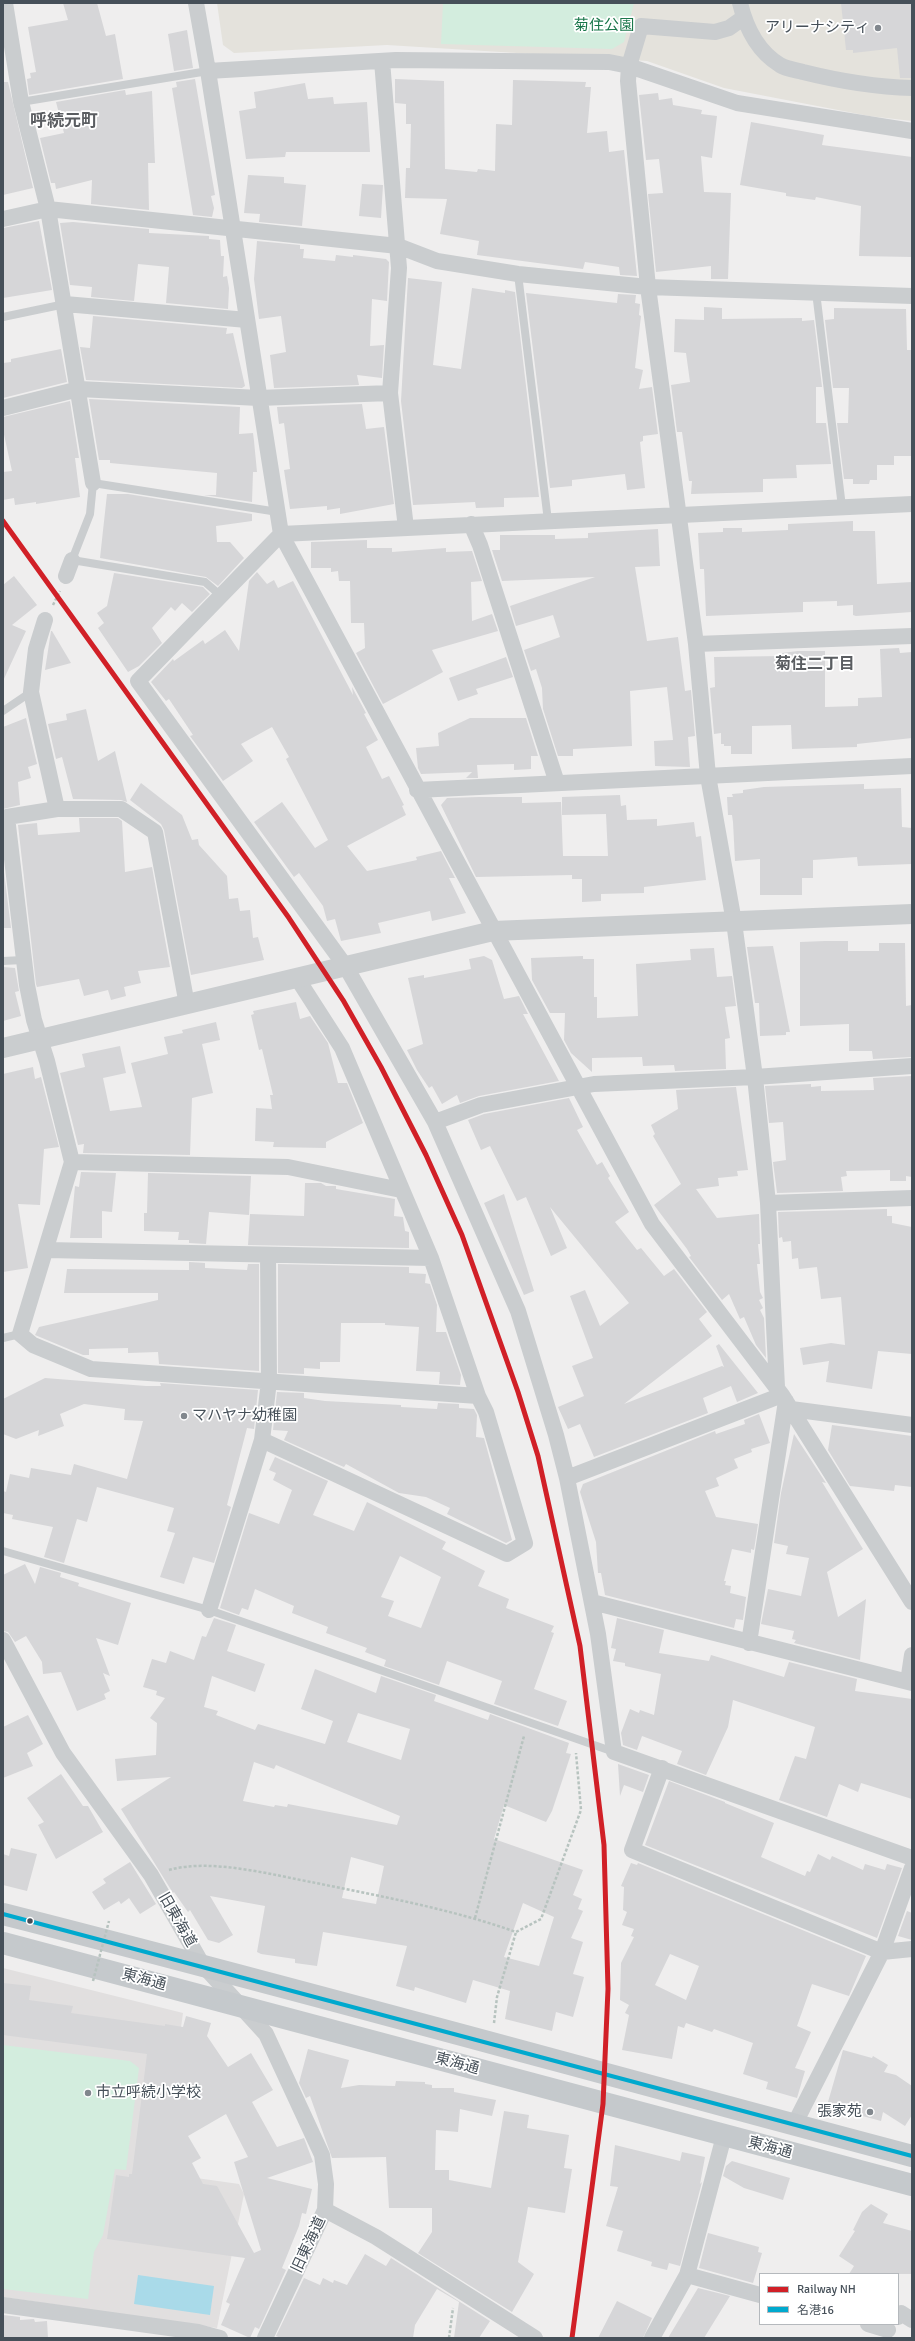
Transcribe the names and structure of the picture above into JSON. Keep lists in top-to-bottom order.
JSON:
{
  "streets": {
    "main road": ["東海通"],
    "street": ["旧東海道"]
  },
  "crossings": [
    ["旧東海道", "東海通"]
  ],
  "districts": ["呼続元町", "菊住二丁目"],
  "parks": ["菊住公園"],
  "places": [
    "アリーナシティ",
    "マハヤナ幼稚園",
    "市立呼続小学校",
    "張家苑"
  ],
  "lines": ["rail line NH", "transit line 名港16"],
  "legend": ["Railway NH", "名港16"]
}
